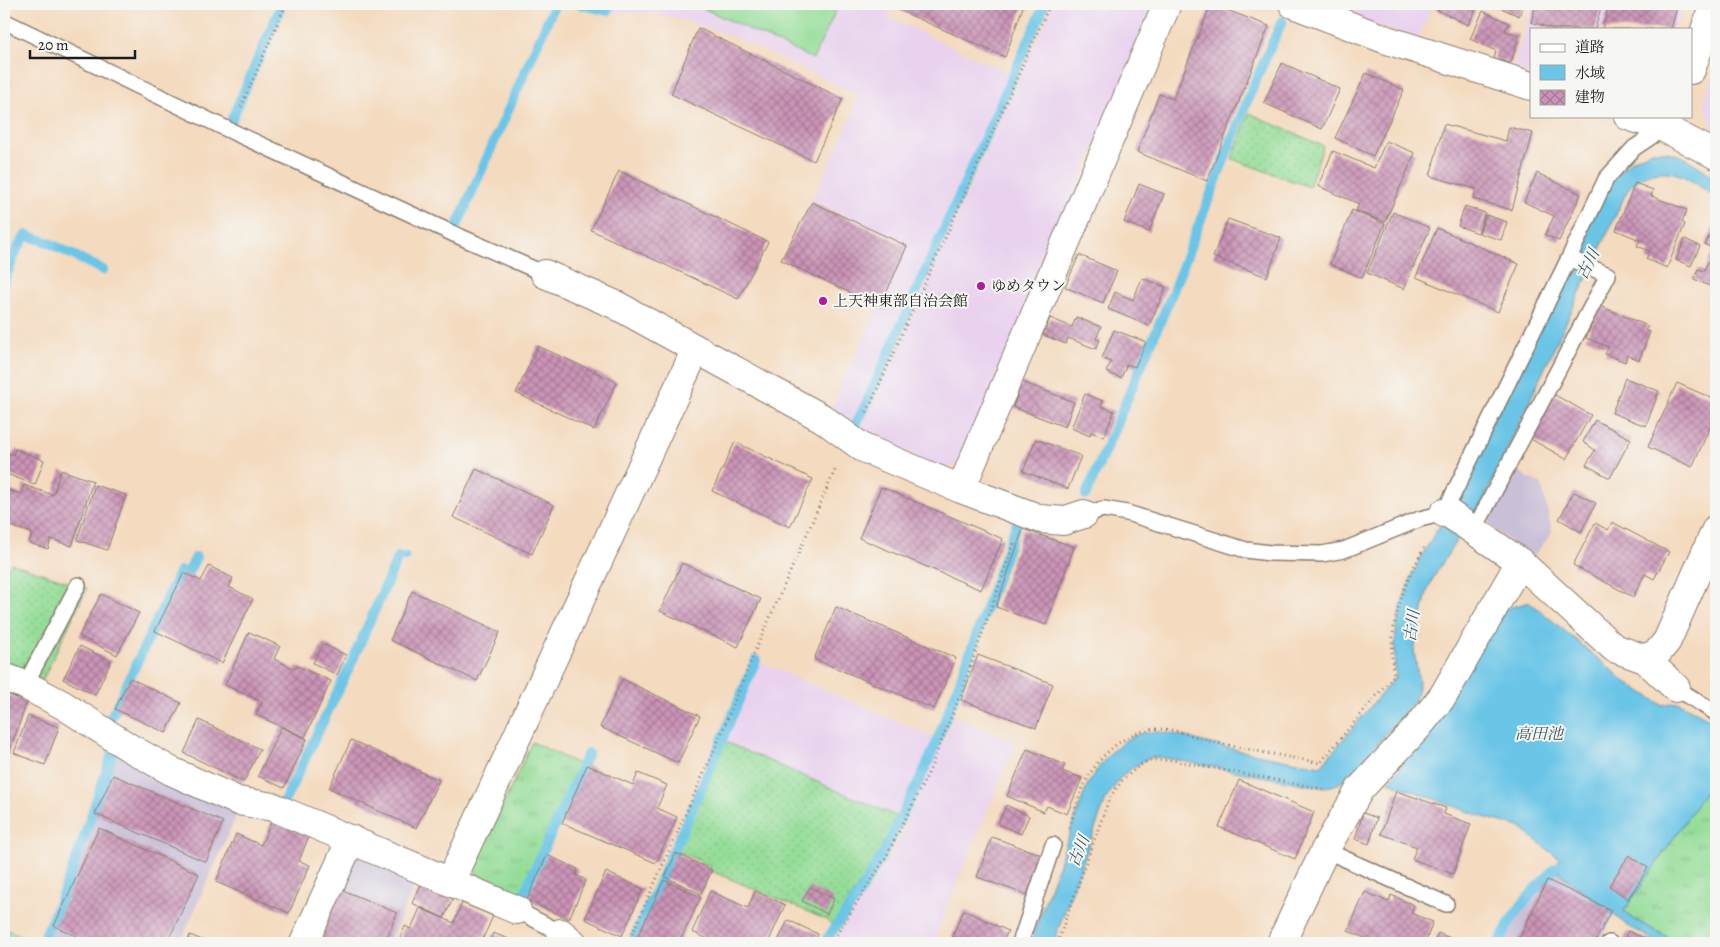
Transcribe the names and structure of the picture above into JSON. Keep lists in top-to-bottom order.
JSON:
{
  "water": ["古川", "高田池"],
  "places": ["ゆめタウン", "上天神東部自治会館"],
  "legend": ["道路", "水域", "建物"],
  "scale_bar": "20 m"
}
